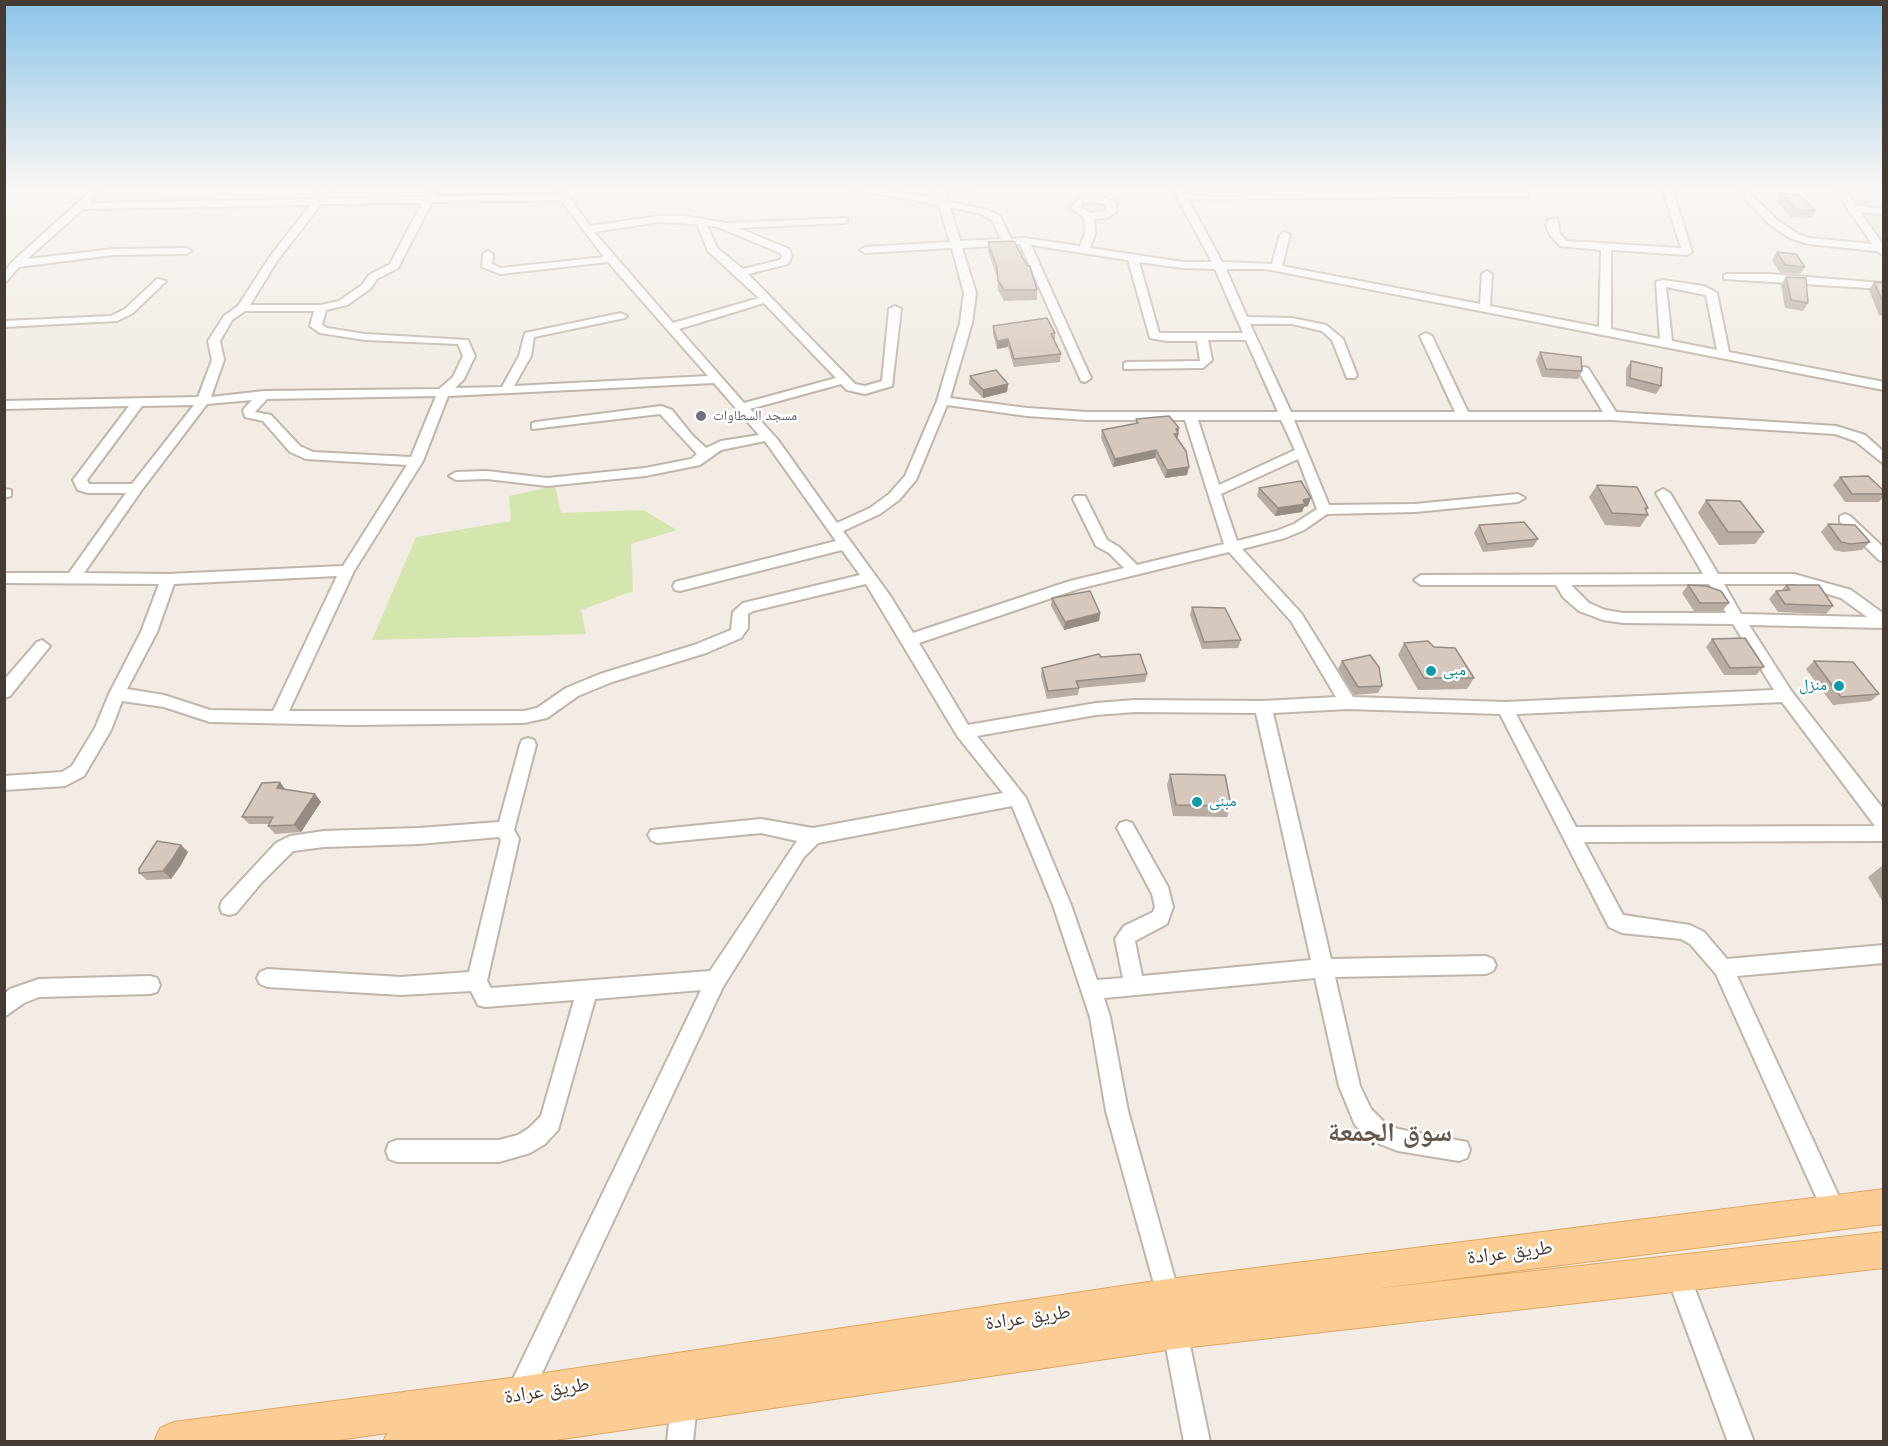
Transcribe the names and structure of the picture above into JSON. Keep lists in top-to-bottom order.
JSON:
{
  "streets": {
    "main road": ["طريق عرادة"]
  },
  "districts": ["سوق الجمعة"],
  "places": [
    "مسجد السطاوات",
    "مبى",
    "منزل",
    "مبنى"
  ]
}
